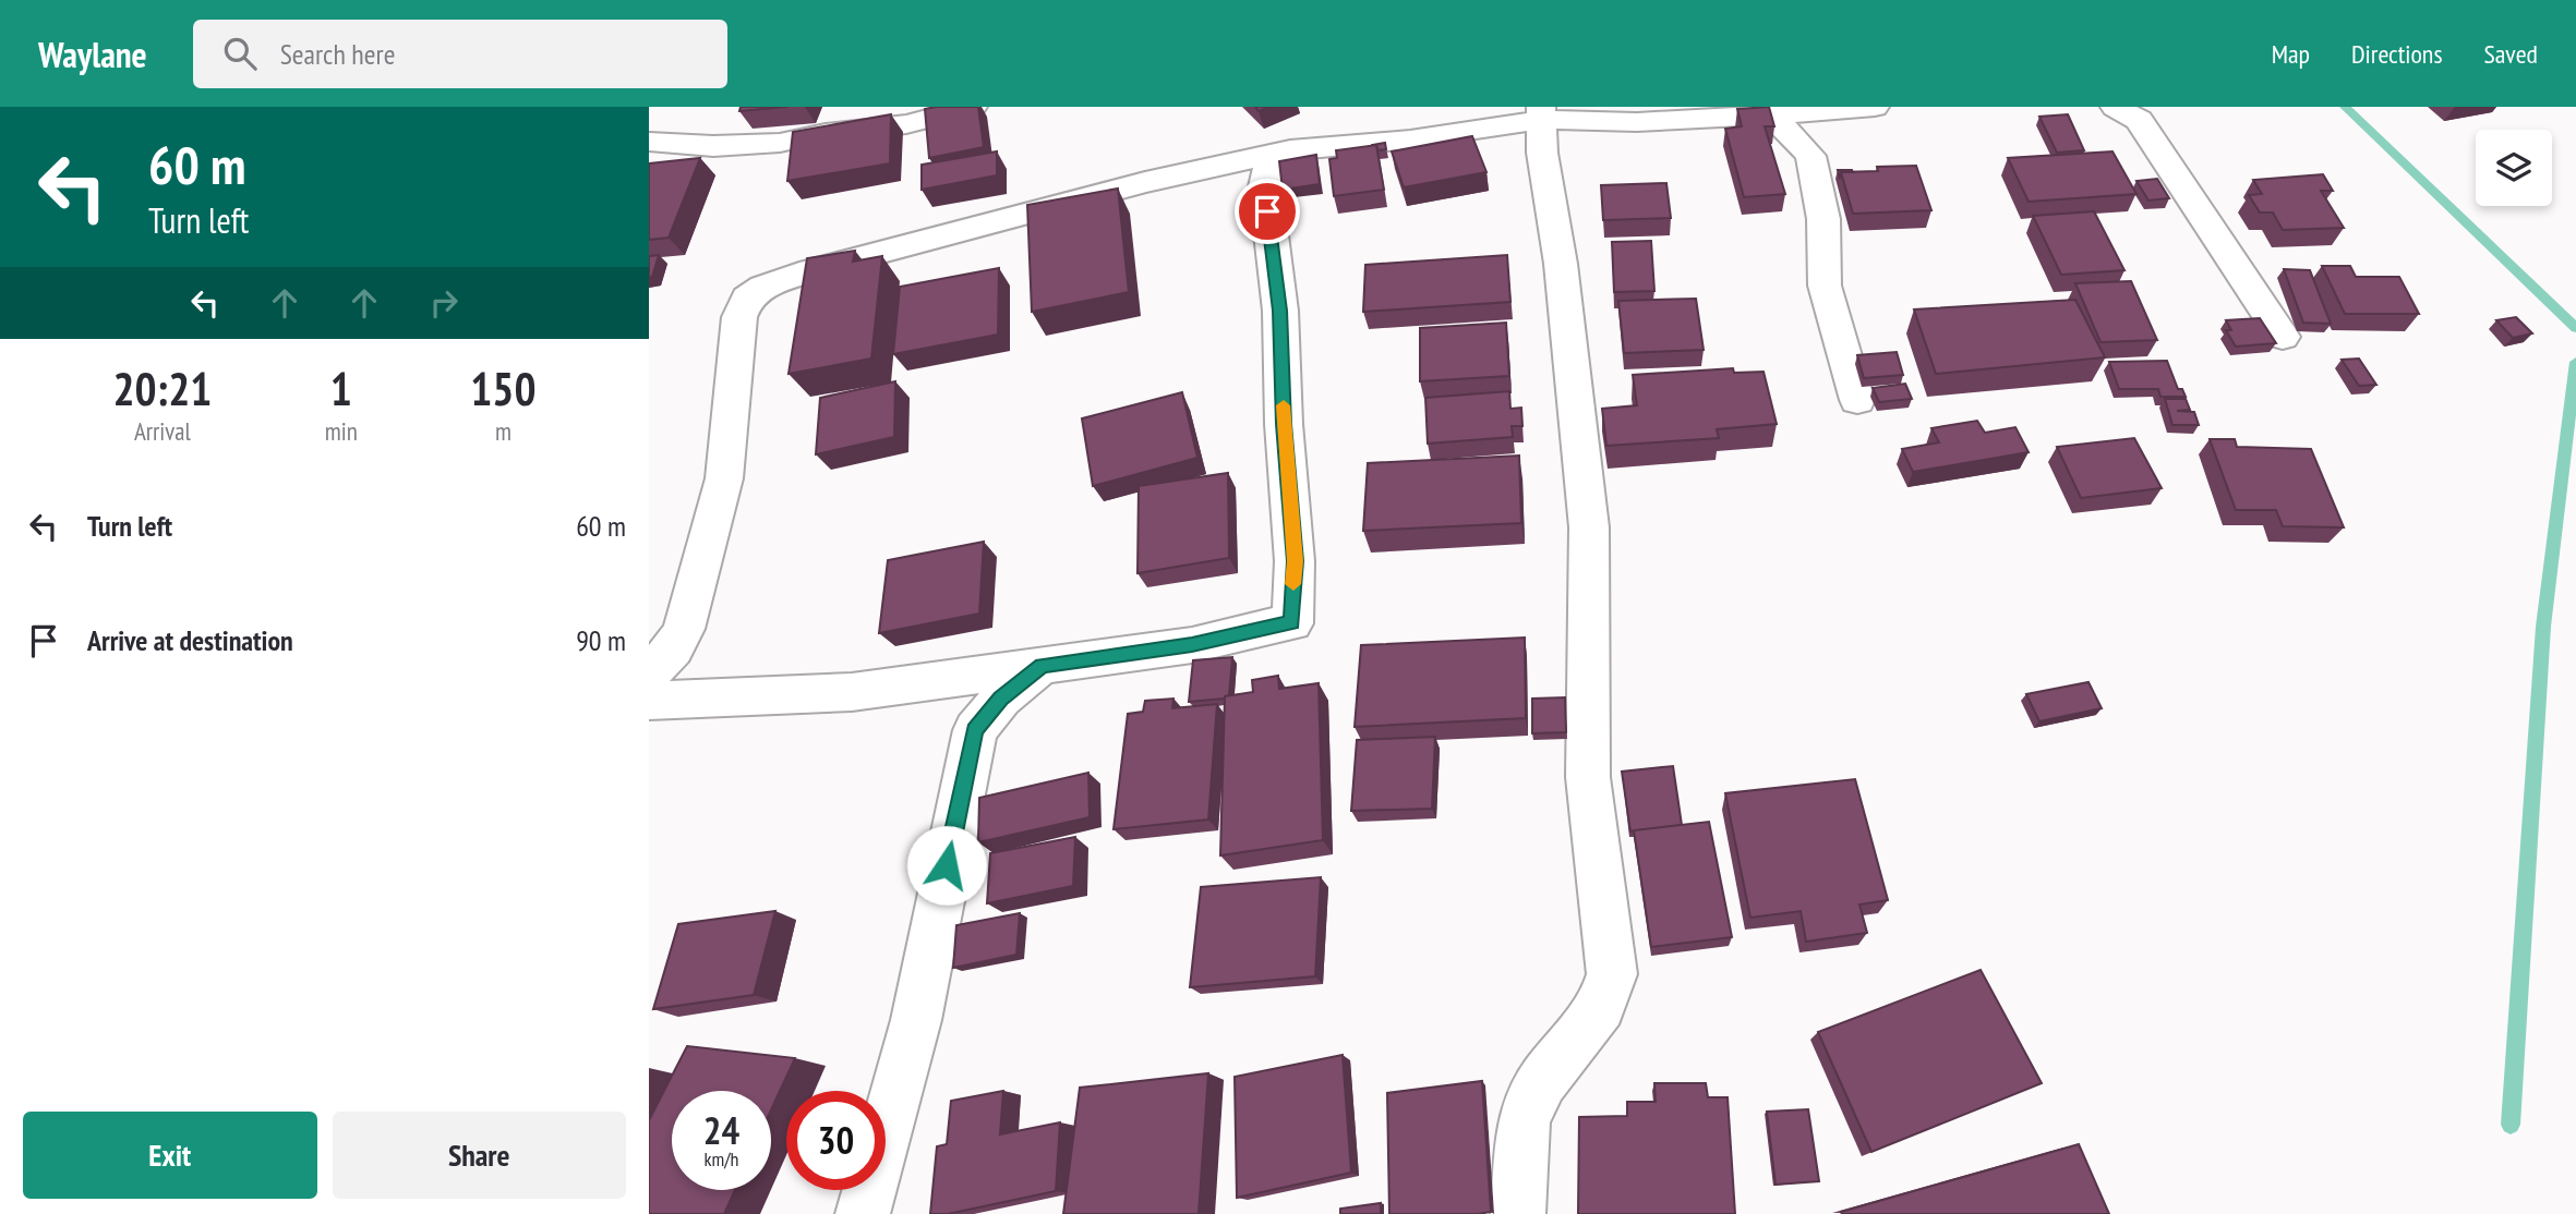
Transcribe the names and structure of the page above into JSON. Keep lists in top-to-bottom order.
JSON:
{
  "page": {
    "header": "Waylane",
    "search": "Search here",
    "nav": ["Map", "Directions", "Saved"],
    "turn": ["60 m", "Turn left"],
    "eta": [
      "20:21",
      "Arrival",
      "1",
      "min",
      "150",
      "m"
    ],
    "list": [
      {
        "name": "Turn left",
        "value": "60 m"
      },
      {
        "name": "Arrive at destination",
        "value": "90 m"
      }
    ],
    "speed": "24 km/h",
    "limit": "30",
    "buttons": ["Exit", "Share"]
  }
}
